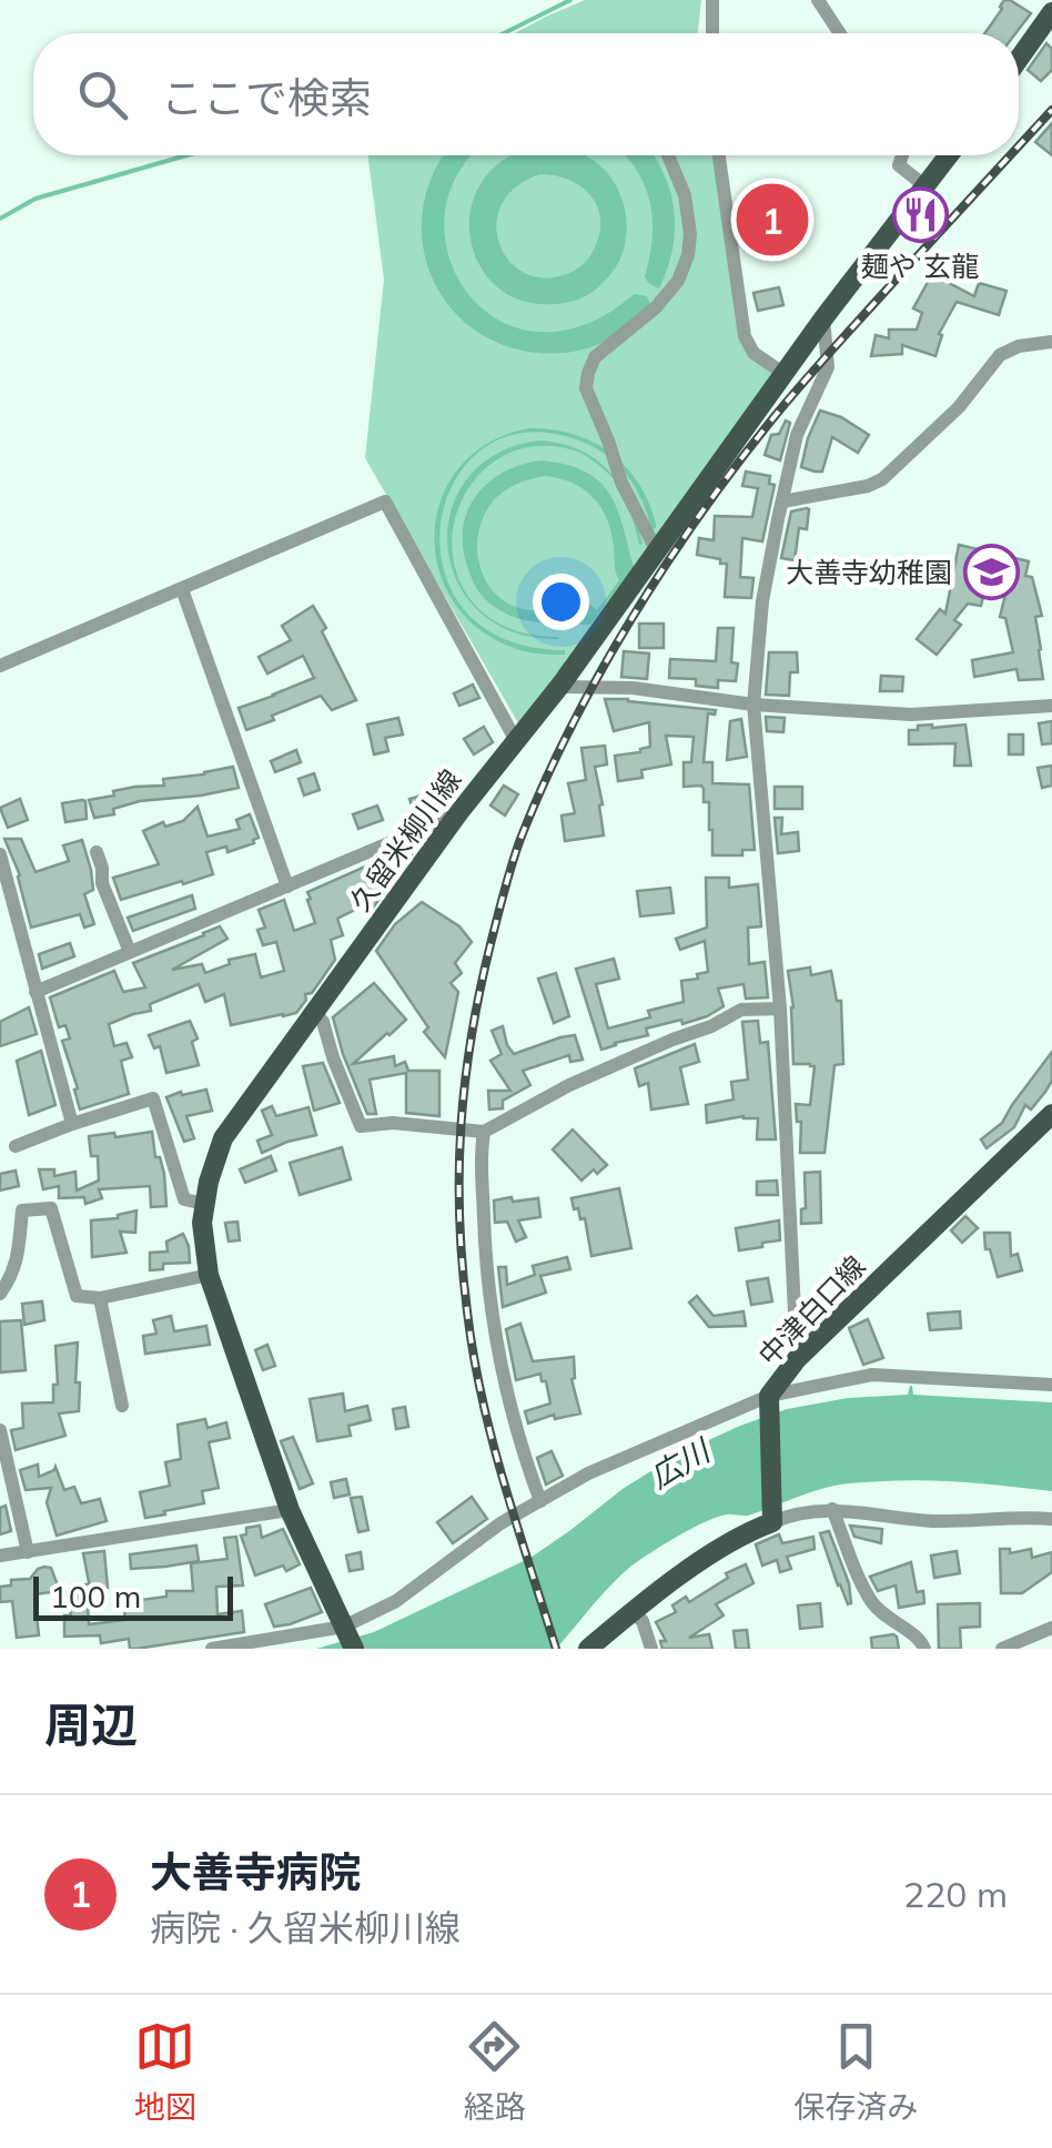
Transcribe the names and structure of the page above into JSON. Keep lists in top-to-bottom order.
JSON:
{
  "streets": {
    "main road": ["久留米柳川線", "中津白口線"]
  },
  "water": ["広川"],
  "places": {
    "restaurant": ["麺や 玄龍"],
    "school or university": ["大善寺幼稚園"]
  },
  "scale_bar": "100 m",
  "page": {
    "search": "ここで検索",
    "pins": "1",
    "scale": "100 m",
    "heading": "周辺",
    "list": [
      {
        "mark": "1",
        "name": "大善寺病院",
        "note": "病院 · 久留米柳川線",
        "value": "220 m"
      }
    ],
    "nav": ["地図", "経路", "保存済み"]
  }
}
